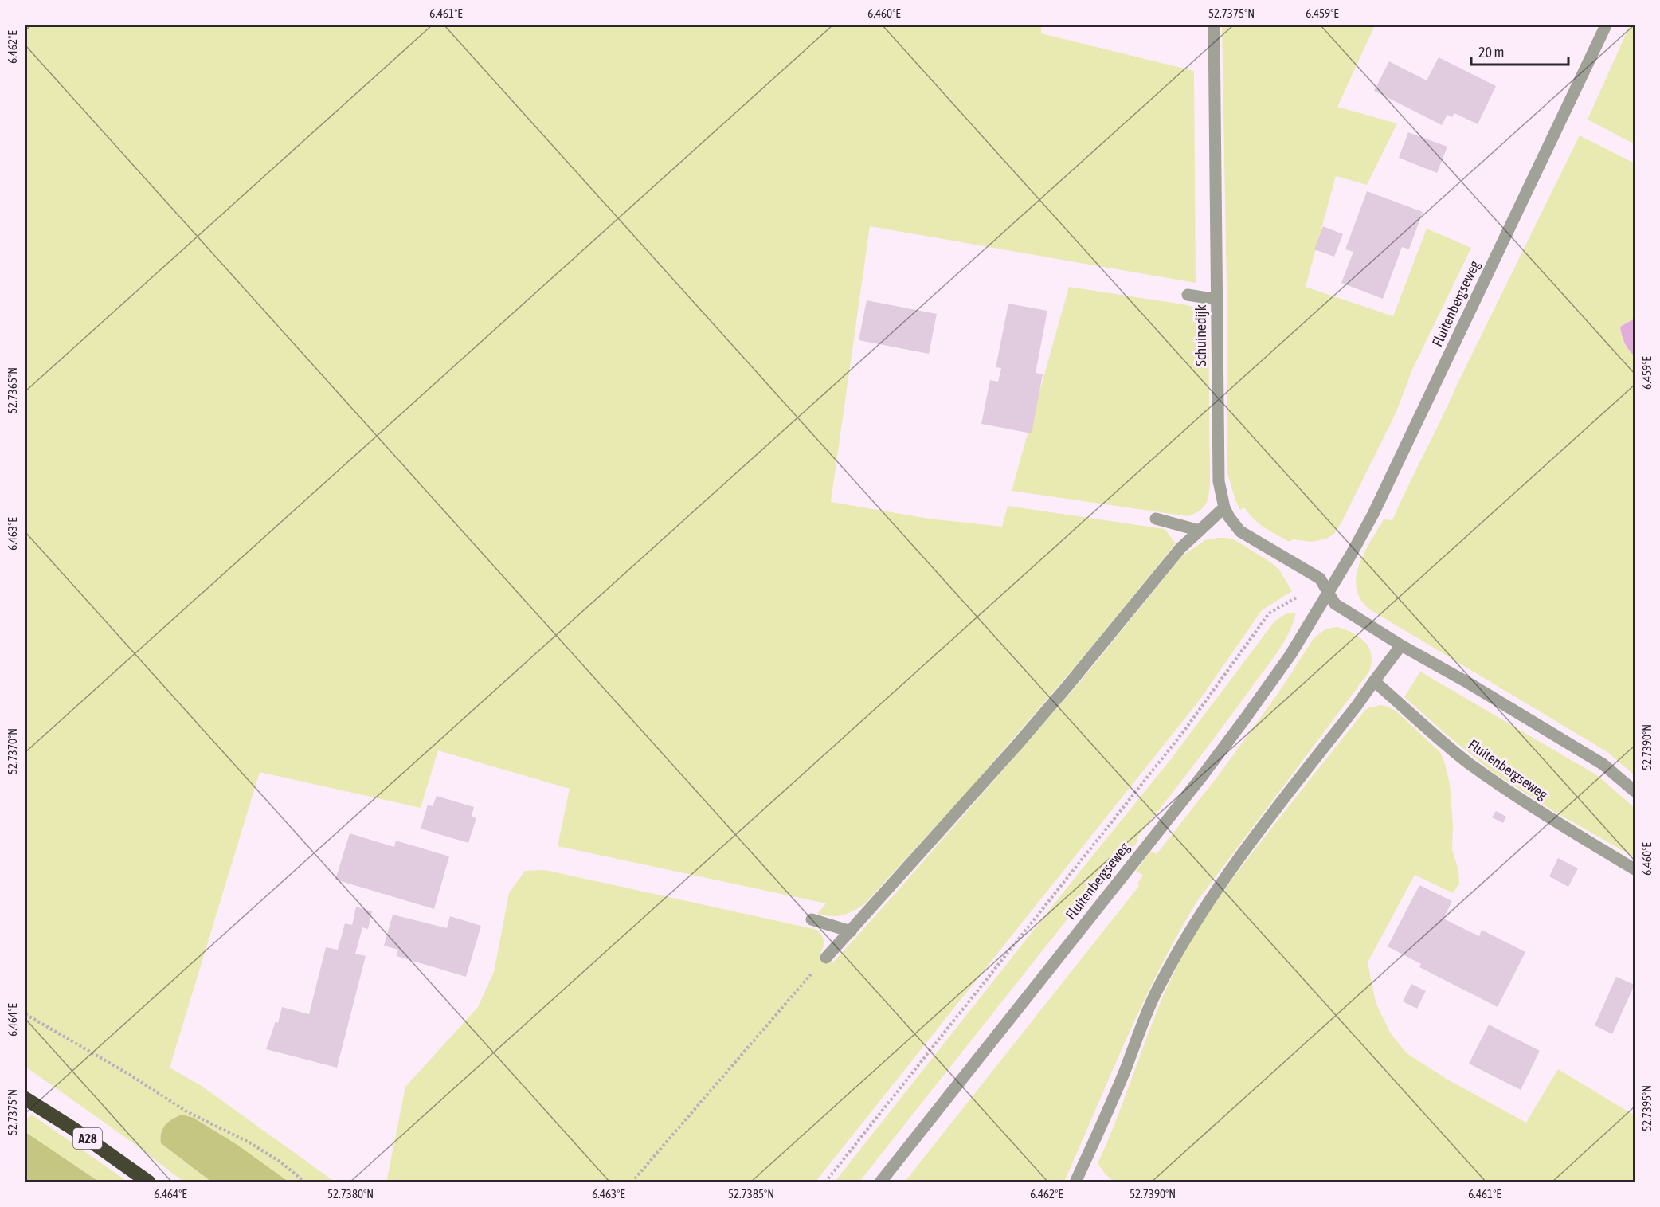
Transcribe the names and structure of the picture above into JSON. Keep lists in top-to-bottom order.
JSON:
{
  "streets": {
    "highway": ["A28"],
    "street": ["Fluitenbergseweg", "Schuinedijk"]
  },
  "crossings": [
    ["Fluitenbergseweg", "Schuinedijk"]
  ],
  "scale_bar": "20 m",
  "coordinates": [
    "6.461°E",
    "6.460°E",
    "52.7375°N",
    "6.459°E",
    "6.462°E",
    "52.7365°N",
    "6.463°E",
    "52.7390°N",
    "52.7370°N",
    "6.464°E",
    "52.7395°N",
    "52.7380°N",
    "52.7385°N"
  ]
}
